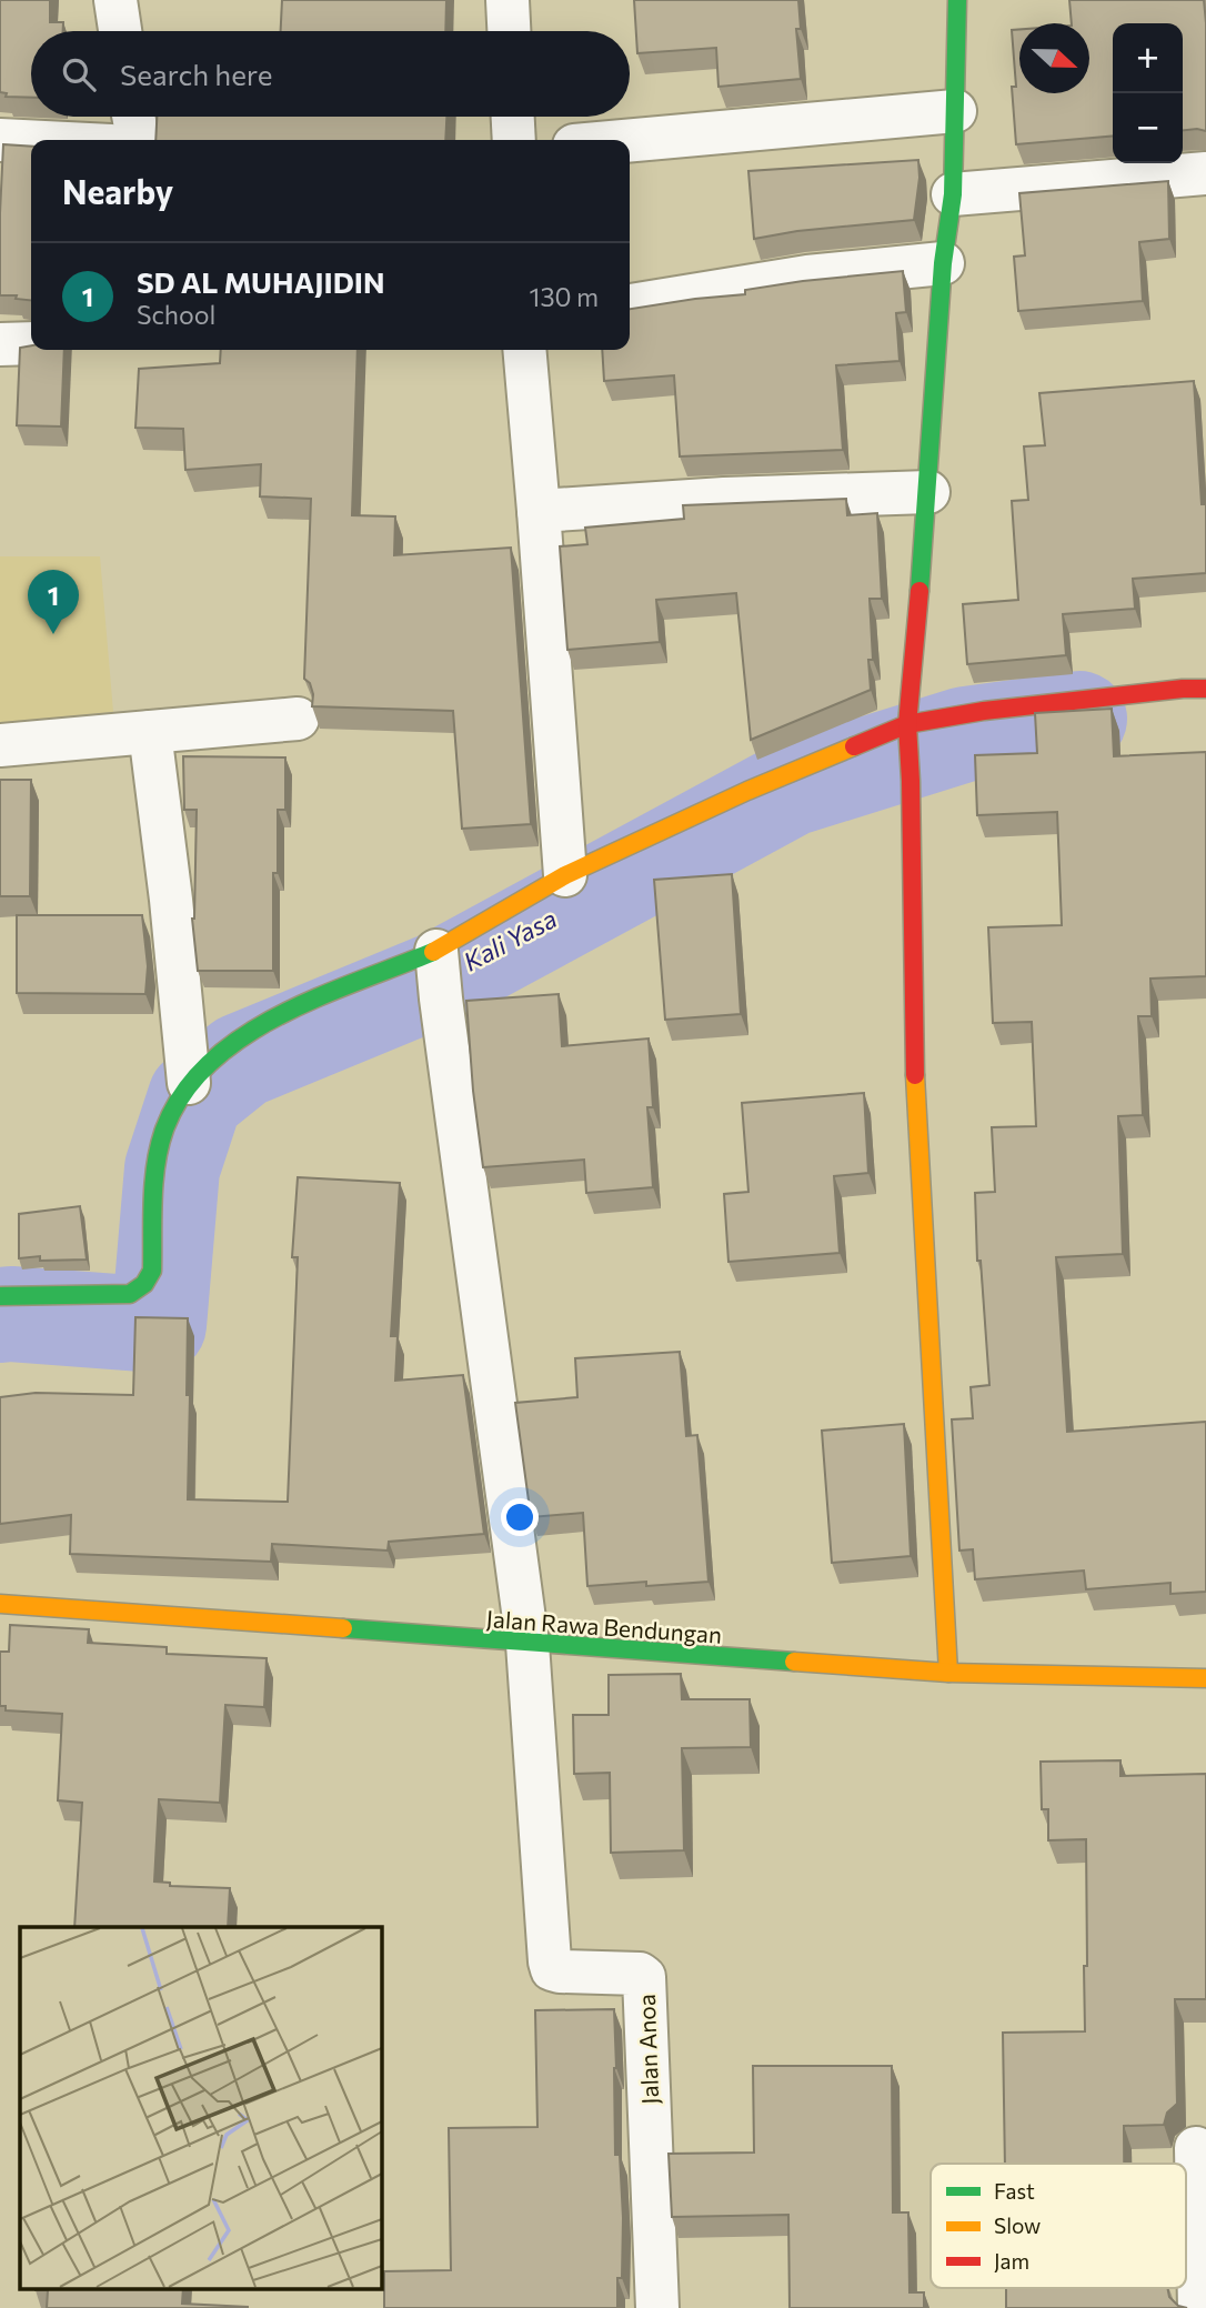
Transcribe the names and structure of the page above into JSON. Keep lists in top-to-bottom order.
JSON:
{
  "streets": {
    "street": ["Jalan Rawa Bendungan", "Jalan Anoa"]
  },
  "crossings": [
    ["Jalan Rawa Bendungan", "Jalan Anoa"]
  ],
  "water": ["Kali Yasa"],
  "legend": ["Fast", "Slow", "Jam"],
  "north": "right",
  "page": {
    "map_buttons": ["+", "−"],
    "search": "Search here",
    "heading": "Nearby",
    "list": [
      {
        "mark": "1",
        "name": "SD AL MUHAJIDIN",
        "note": "School",
        "value": "130 m"
      }
    ],
    "pins": "1"
  }
}
